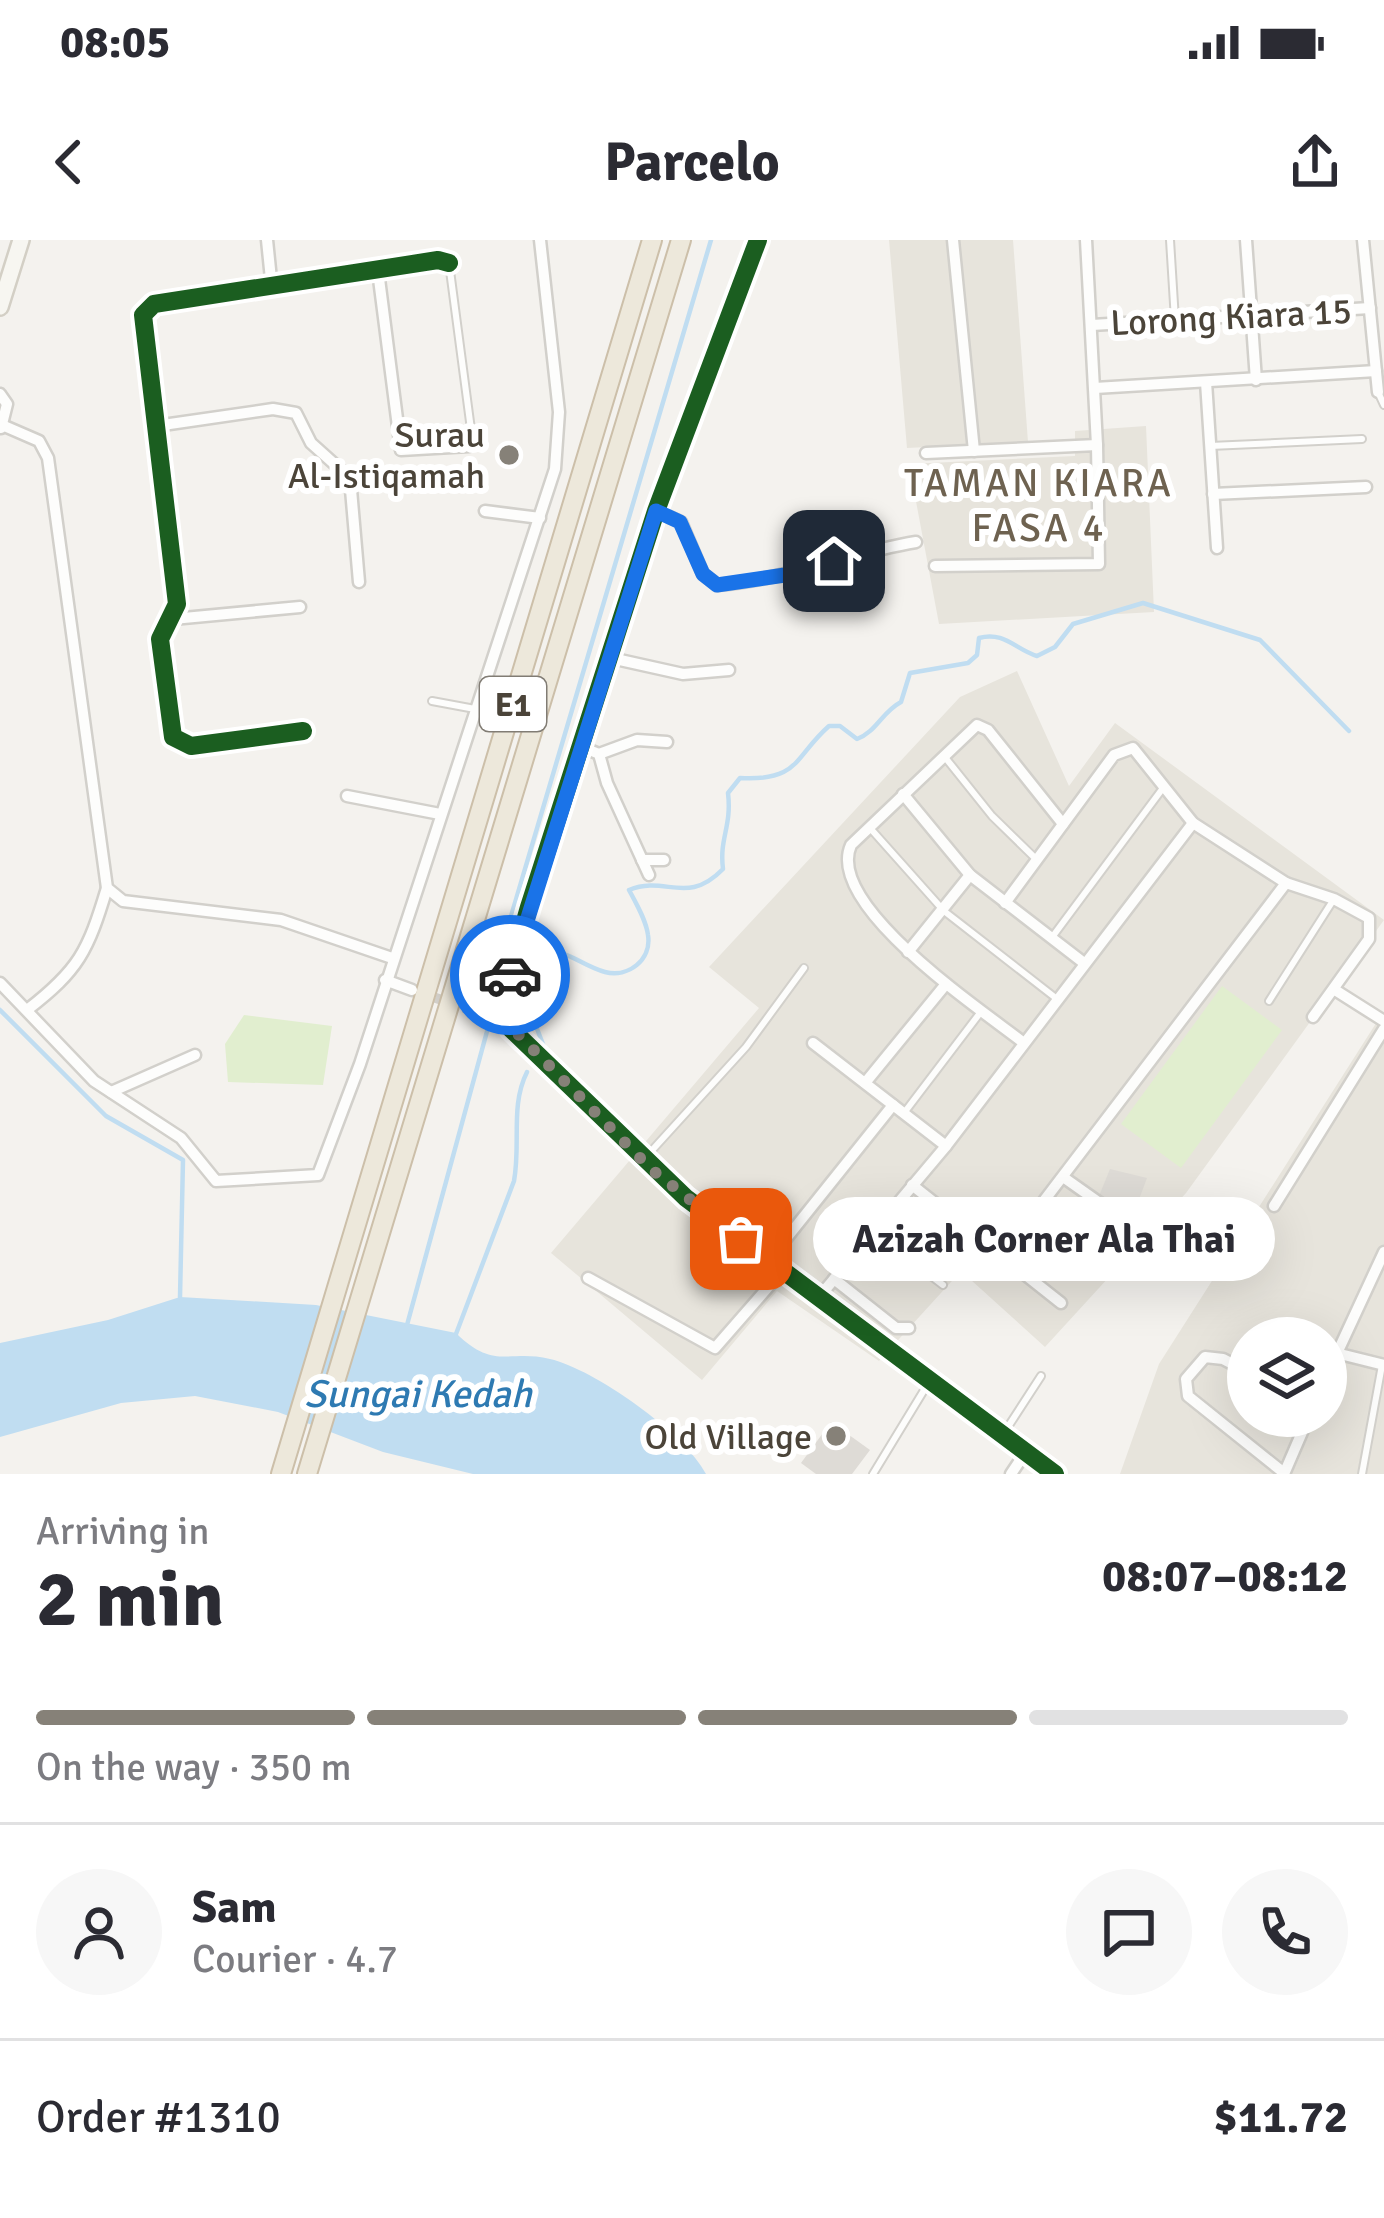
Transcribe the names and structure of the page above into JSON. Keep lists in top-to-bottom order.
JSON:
{
  "streets": {
    "highway": ["E1"],
    "street": ["Lorong Kiara 15"]
  },
  "districts": ["TAMAN KIARA FASA 4"],
  "water": ["Sungai Kedah"],
  "places": ["Surau Al-Istiqamah", "Azizah Corner Ala Thai", "Old Village"],
  "page": {
    "status": "08:05",
    "header": "Parcelo",
    "bubble": "Azizah Corner Ala Thai",
    "heading": ["2 min", "Arriving in", "08:07–08:12"],
    "panel": [
      "Sam",
      "Courier · 4.7",
      "Order #1310",
      "$11.72"
    ],
    "bar": "On the way · 350 m"
  }
}
